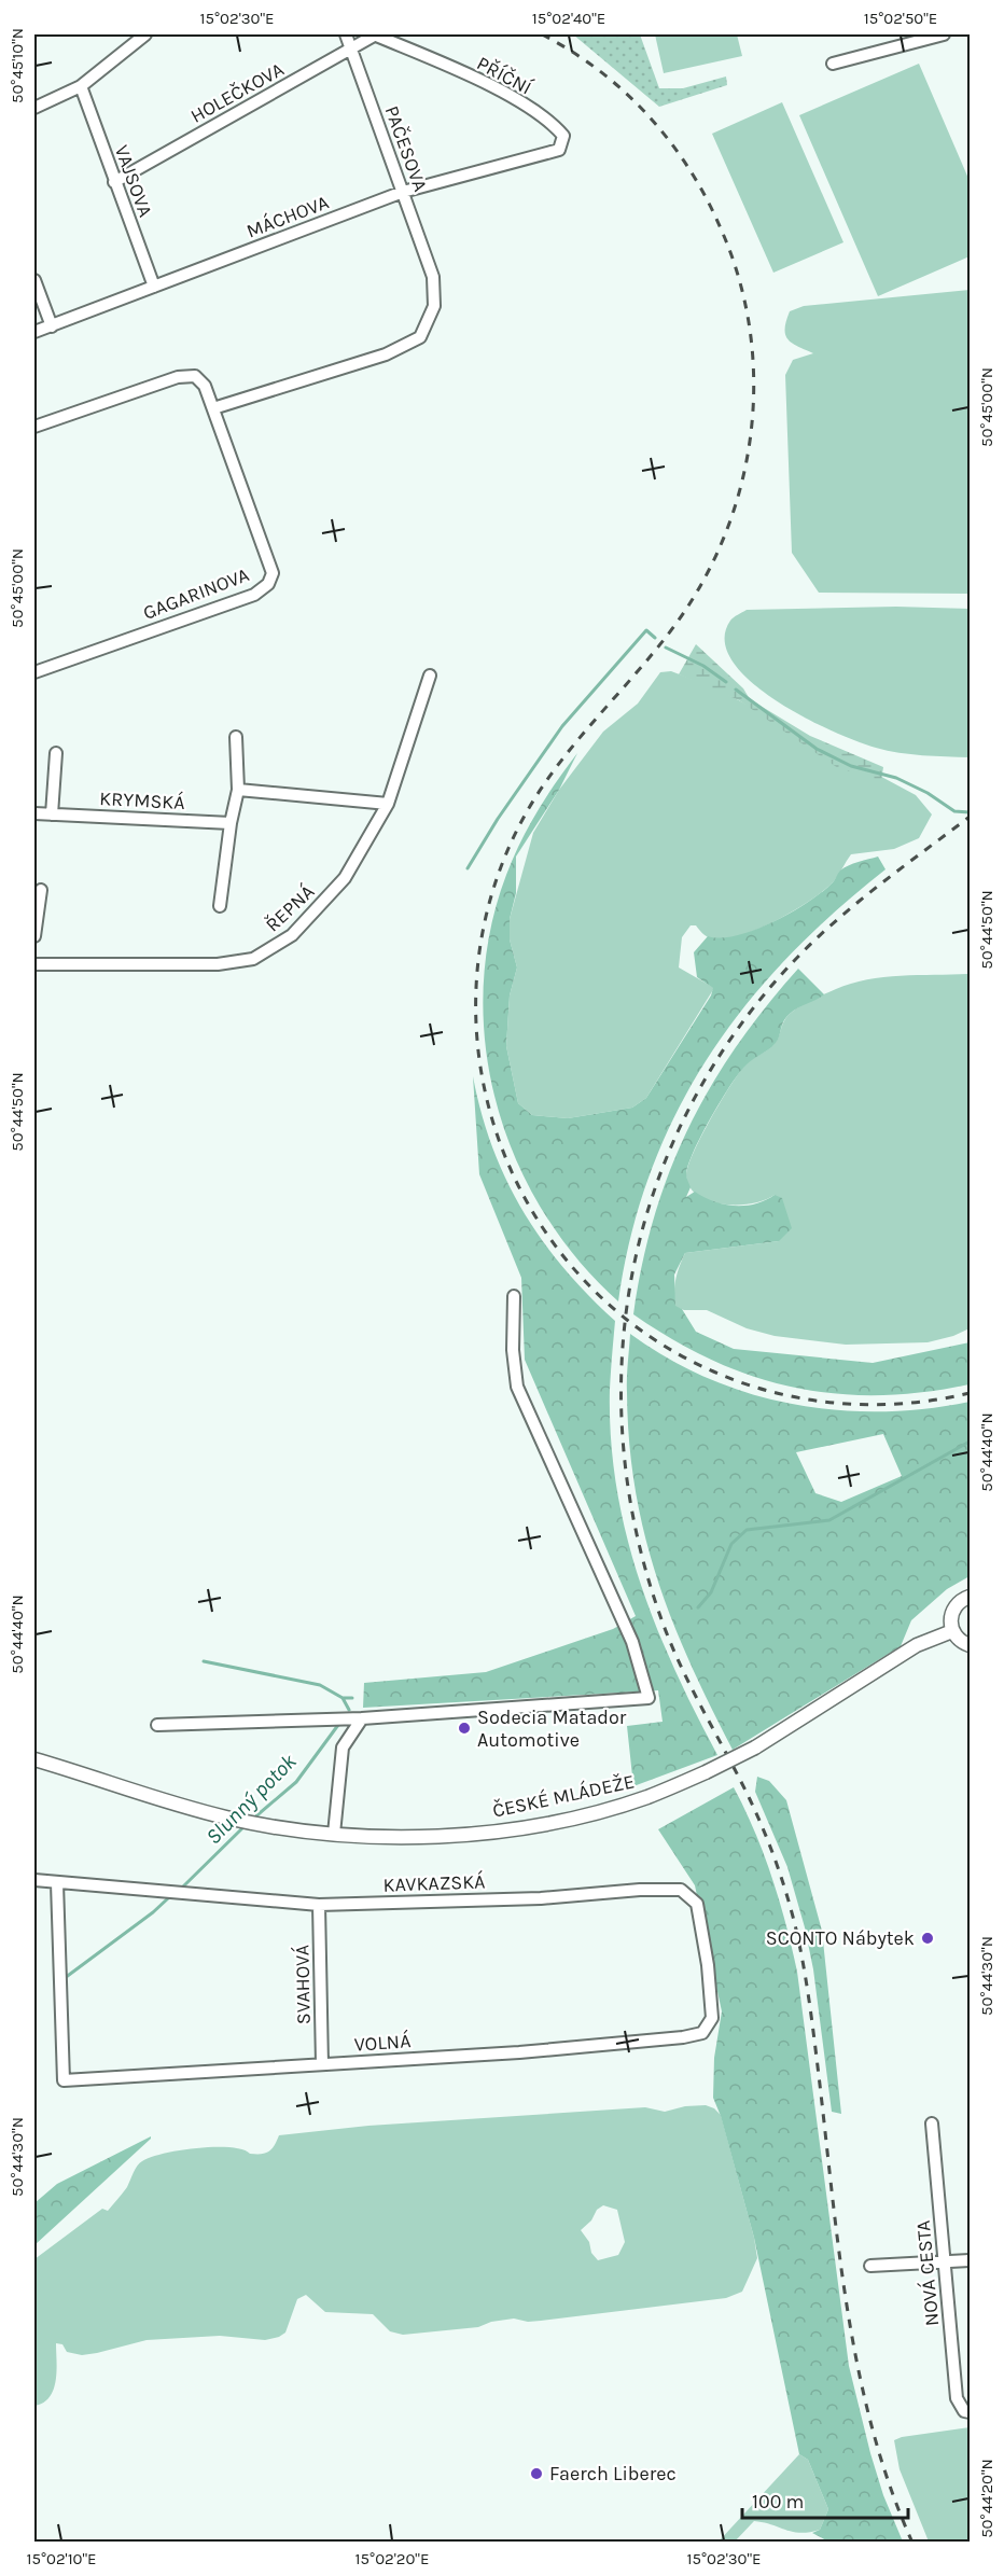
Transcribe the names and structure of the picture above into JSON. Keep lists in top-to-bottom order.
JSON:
{
  "streets": {
    "street": [
      "PŘÍČNÍ",
      "HOLEČKOVA",
      "PAČESOVA",
      "VAJSOVA",
      "MÁCHOVA",
      "GAGARINOVA",
      "KRYMSKÁ",
      "ŘEPNÁ",
      "ČESKÉ MLÁDEŽE",
      "KAVKAZSKÁ",
      "SVAHOVÁ",
      "VOLNÁ",
      "NOVÁ CESTA"
    ]
  },
  "crossings": [
    ["PŘÍČNÍ", "HOLEČKOVA"],
    ["PŘÍČNÍ", "MÁCHOVA"],
    ["HOLEČKOVA", "PAČESOVA"],
    ["HOLEČKOVA", "VAJSOVA"],
    ["PAČESOVA", "MÁCHOVA"],
    ["PAČESOVA", "GAGARINOVA"],
    ["VAJSOVA", "MÁCHOVA"],
    ["KAVKAZSKÁ", "SVAHOVÁ"],
    ["KAVKAZSKÁ", "VOLNÁ"],
    ["SVAHOVÁ", "VOLNÁ"]
  ],
  "water": ["Slunný potok"],
  "places": ["Sodecia Matador Automotive", "SCONTO Nábytek", "Faerch Liberec"],
  "scale_bar": "100 m",
  "coordinates": [
    "15°02'30\"E",
    "15°02'40\"E",
    "15°02'50\"E",
    "50°45'10\"N",
    "50°45'00\"N",
    "50°44'50\"N",
    "50°44'40\"N",
    "50°44'30\"N",
    "50°44'20\"N",
    "15°02'10\"E",
    "15°02'20\"E"
  ]
}
